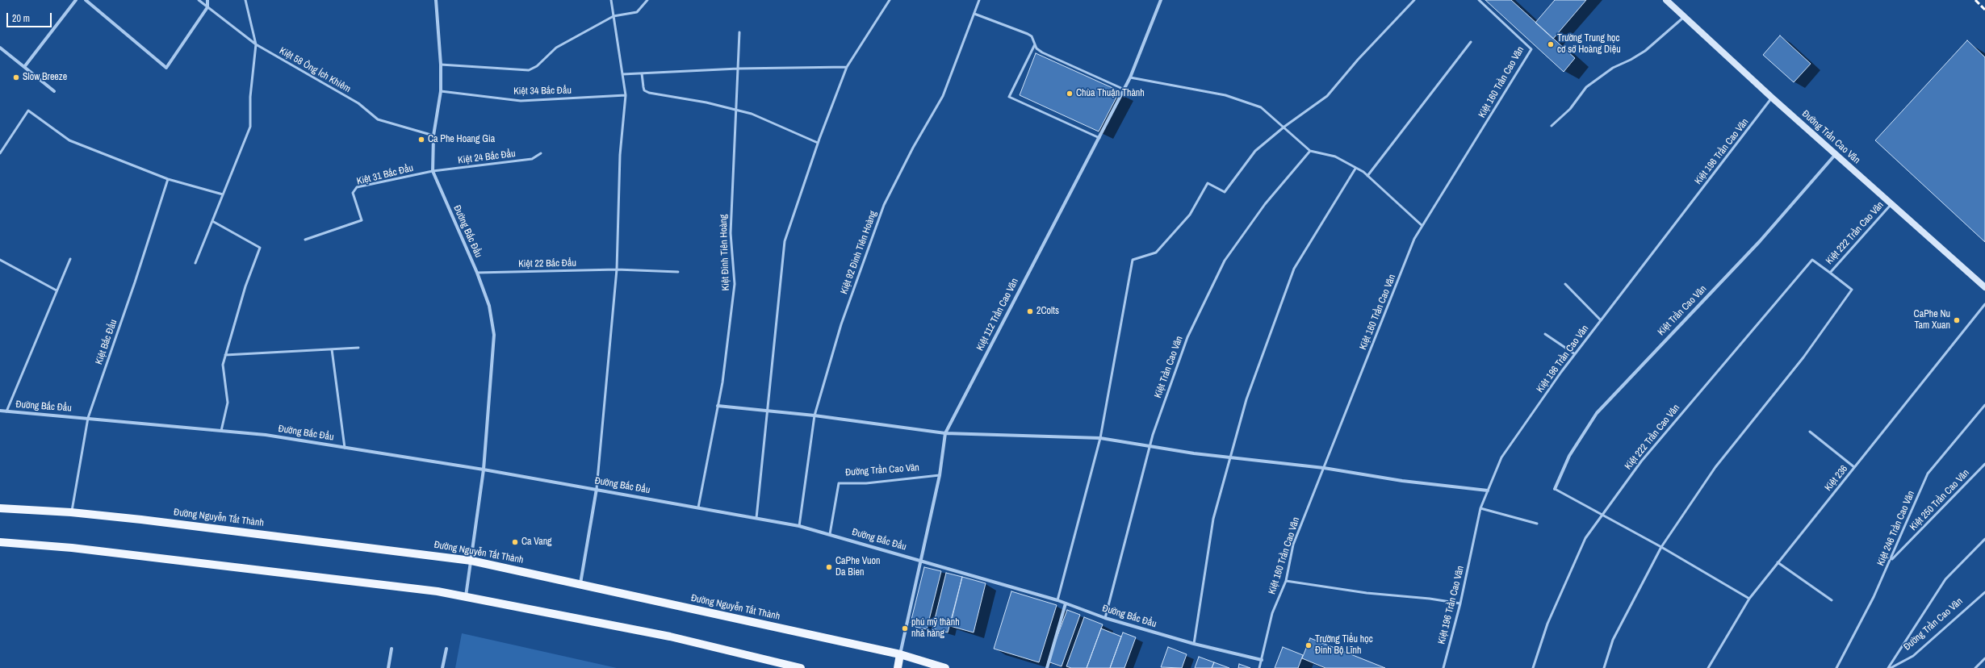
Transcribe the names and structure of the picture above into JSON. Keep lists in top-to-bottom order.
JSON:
{
  "streets": {
    "main road": ["Đường Trần Cao Vân", "Đường Nguyễn Tất Thành"],
    "street": ["Đường Bắc Đẩu", "Kiệt Trần Cao Vân", "Kiệt 112 Trần Cao Vân"],
    "lane": [
      "Kiệt 58 Ông Ích Khiêm",
      "Kiệt 160 Trần Cao Vân",
      "Kiệt 34 Bắc Đẩu",
      "Kiệt 196 Trần Cao Vân",
      "Kiệt 24 Bắc Đẩu",
      "Kiệt 31 Bắc Đẩu",
      "Kiệt 222 Trần Cao Vân",
      "Kiệt Đinh Tiên Hoàng",
      "Kiệt 92 Đinh Tiên Hoàng",
      "Kiệt 22 Bắc Đẩu",
      "Kiệt Bắc Đẩu",
      "Kiệt 236",
      "Kiệt 250 Trần Cao Vân",
      "Kiệt 246 Trần Cao Vân"
    ]
  },
  "crossings": [
    ["Kiệt 58 Ông Ích Khiêm", "Đường Bắc Đẩu"],
    ["Kiệt 160 Trần Cao Vân", "Đường Bắc Đẩu"],
    ["Kiệt 34 Bắc Đẩu", "Đường Bắc Đẩu"],
    ["Đường Trần Cao Vân", "Kiệt 196 Trần Cao Vân"],
    ["Đường Trần Cao Vân", "Đường Bắc Đẩu"],
    ["Đường Trần Cao Vân", "Kiệt 222 Trần Cao Vân"],
    ["Đường Trần Cao Vân", "Kiệt Trần Cao Vân"],
    ["Đường Trần Cao Vân", "Kiệt 112 Trần Cao Vân"],
    ["Kiệt 24 Bắc Đẩu", "Kiệt 31 Bắc Đẩu"],
    ["Kiệt 24 Bắc Đẩu", "Đường Bắc Đẩu"],
    ["Kiệt 31 Bắc Đẩu", "Đường Bắc Đẩu"],
    ["Đường Bắc Đẩu", "Kiệt Đinh Tiên Hoàng"],
    ["Đường Bắc Đẩu", "Kiệt 92 Đinh Tiên Hoàng"],
    ["Đường Bắc Đẩu", "Kiệt 22 Bắc Đẩu"],
    ["Đường Bắc Đẩu", "Kiệt Trần Cao Vân"],
    ["Đường Bắc Đẩu", "Kiệt 112 Trần Cao Vân"],
    ["Đường Bắc Đẩu", "Kiệt Bắc Đẩu"],
    ["Đường Bắc Đẩu", "Đường Nguyễn Tất Thành"],
    ["Kiệt 112 Trần Cao Vân", "Đường Nguyễn Tất Thành"],
    ["Kiệt Bắc Đẩu", "Đường Nguyễn Tất Thành"],
    ["Kiệt 250 Trần Cao Vân", "Kiệt 246 Trần Cao Vân"]
  ],
  "places": [
    "Trường Trung học cơ sở Hoàng Diệu",
    "Slow Breeze",
    "Chùa Thuận Thành",
    "Ca Phe Hoang Gia",
    "2Colts",
    "CaPhe Nu Tam Xuan",
    "Ca Vang",
    "CaPhe Vuon Da Bien",
    "phú mỹ thành nhà hàng",
    "Trường Tiểu học Đinh Bộ Lĩnh"
  ],
  "scale_bar": "20 m"
}
